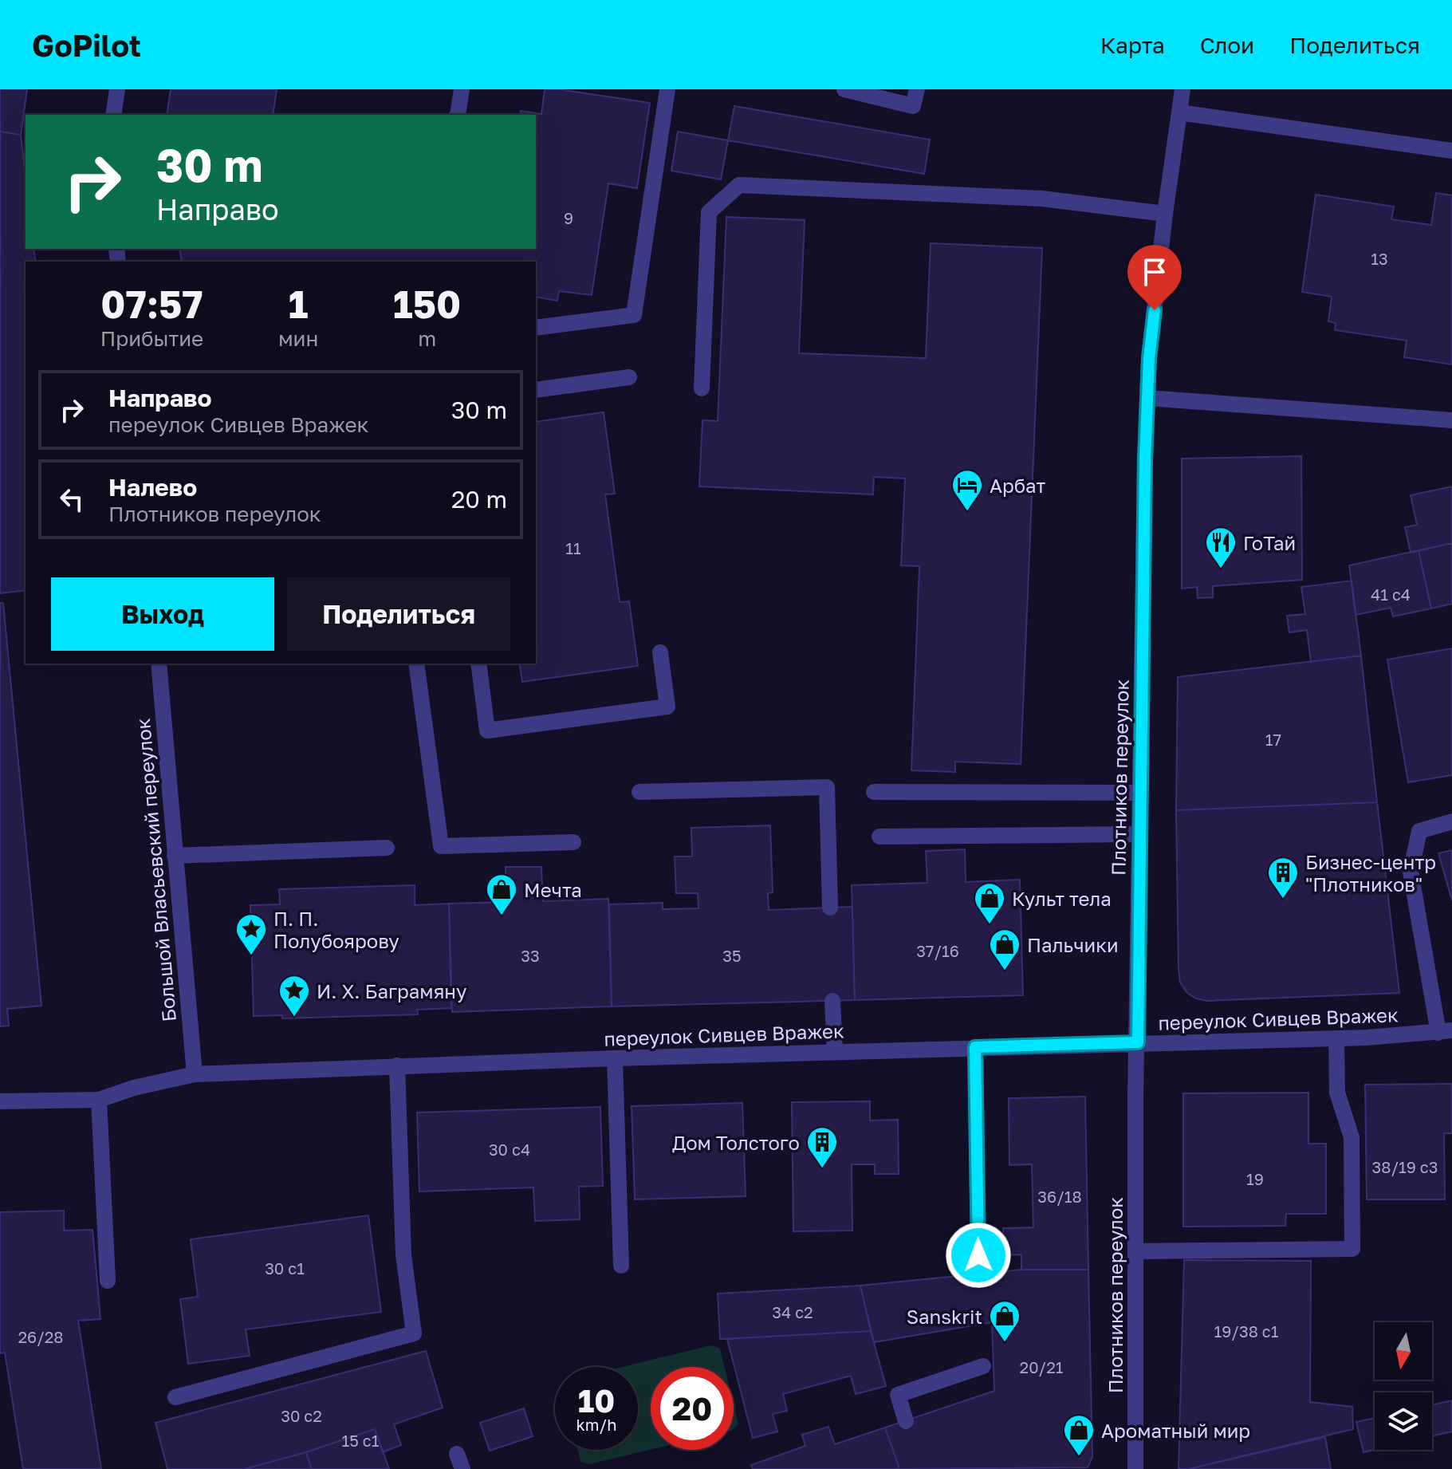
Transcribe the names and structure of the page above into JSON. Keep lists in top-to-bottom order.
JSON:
{
  "streets": {
    "street": ["Плотников переулок", "Большой Власьевский переулок", "переулок Сивцев Вражек"]
  },
  "crossings": [
    ["Плотников переулок", "переулок Сивцев Вражек"],
    ["Большой Власьевский переулок", "переулок Сивцев Вражек"]
  ],
  "places": {
    "hotel": ["Арбат"],
    "restaurant": ["ГоТай"],
    "building": ["Бизнес-центр \"Плотников\"", "Дом Толстого"],
    "shop": [
      "Мечта",
      "Культ тела",
      "Пальчики",
      "Sanskrit",
      "Ароматный мир"
    ],
    "place": ["П. П. Полубоярову", "И. Х. Баграмяну"]
  },
  "house_numbers": [
    "9",
    "13",
    "11",
    "41 с4",
    "17",
    "37/16",
    "33",
    "35",
    "30 с4",
    "38/19 с3",
    "19",
    "36/18",
    "30 с1",
    "34 с2",
    "19/38 с1",
    "26/28",
    "20/21",
    "30 с2",
    "15 с1"
  ],
  "north": "bottom",
  "page": {
    "header": "GoPilot",
    "nav": ["Карта", "Слои", "Поделиться"],
    "turn": ["30 m", "Направо"],
    "eta": [
      "07:57",
      "Прибытие",
      "1",
      "мин",
      "150",
      "m"
    ],
    "list": [
      {
        "name": "Направо",
        "note": "переулок Сивцев Вражек",
        "value": "30 m"
      },
      {
        "name": "Налево",
        "note": "Плотников переулок",
        "value": "20 m"
      }
    ],
    "buttons": ["Выход", "Поделиться"],
    "speed": "10 km/h",
    "limit": "20"
  }
}
